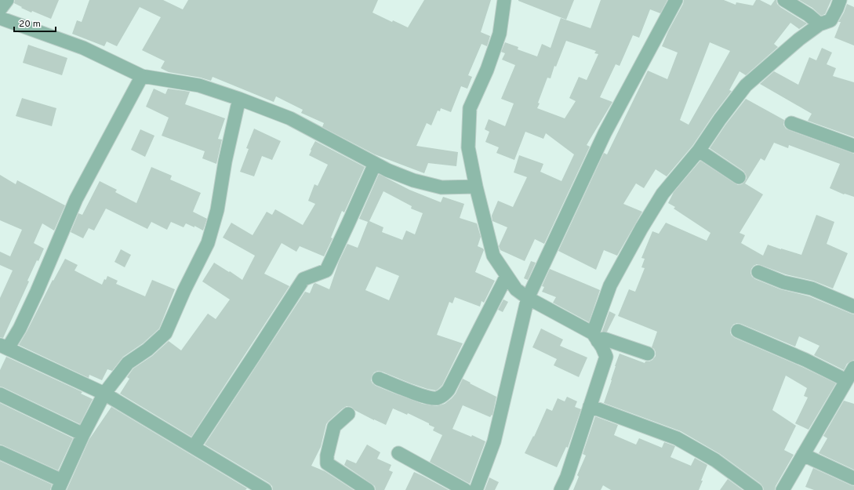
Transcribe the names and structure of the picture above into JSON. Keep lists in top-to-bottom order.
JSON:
{
  "scale_bar": "20 m"
}
